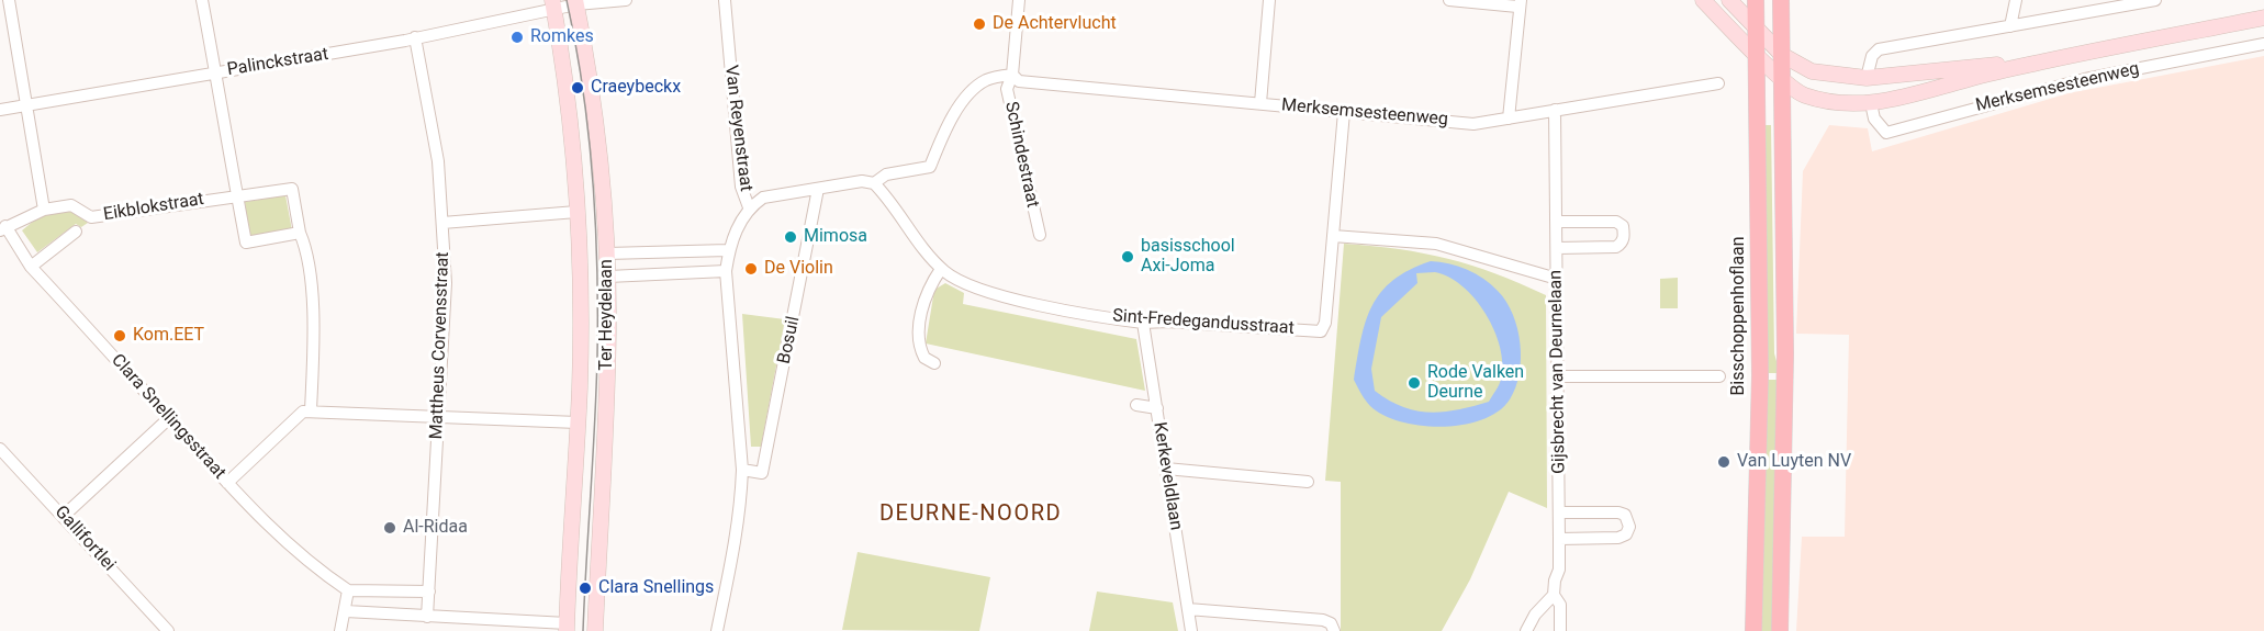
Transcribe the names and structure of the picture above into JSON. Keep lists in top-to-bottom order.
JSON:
{
  "streets": {
    "main road": ["Bisschoppenhoflaan"],
    "street": [
      "Palinckstraat",
      "Merksemsesteenweg",
      "Van Reyenstraat",
      "Schindestraat",
      "Eikblokstraat",
      "Ter Heydelaan",
      "Sint-Fredegandusstraat",
      "Bosuil",
      "Mattheus Corvensstraat",
      "Gijsbrecht van Deurnelaan",
      "Clara Snellingsstraat",
      "Kerkeveldlaan",
      "Gallifortlei"
    ]
  },
  "crossings": [
    ["Palinckstraat", "Ter Heydelaan"],
    ["Palinckstraat", "Mattheus Corvensstraat"],
    ["Merksemsesteenweg", "Schindestraat"],
    ["Merksemsesteenweg", "Bisschoppenhoflaan"],
    ["Merksemsesteenweg", "Sint-Fredegandusstraat"],
    ["Merksemsesteenweg", "Gijsbrecht van Deurnelaan"],
    ["Eikblokstraat", "Clara Snellingsstraat"],
    ["Sint-Fredegandusstraat", "Kerkeveldlaan"]
  ],
  "districts": ["DEURNE-NOORD"],
  "places": [
    "De Achtervlucht",
    "Romkes",
    "Craeybeckx",
    "Mimosa",
    "basisschool Axi-Joma",
    "De Violin",
    "Kom.EET",
    "Rode Valken Deurne",
    "Van Luyten NV",
    "Al-Ridaa",
    "Clara Snellings"
  ]
}
